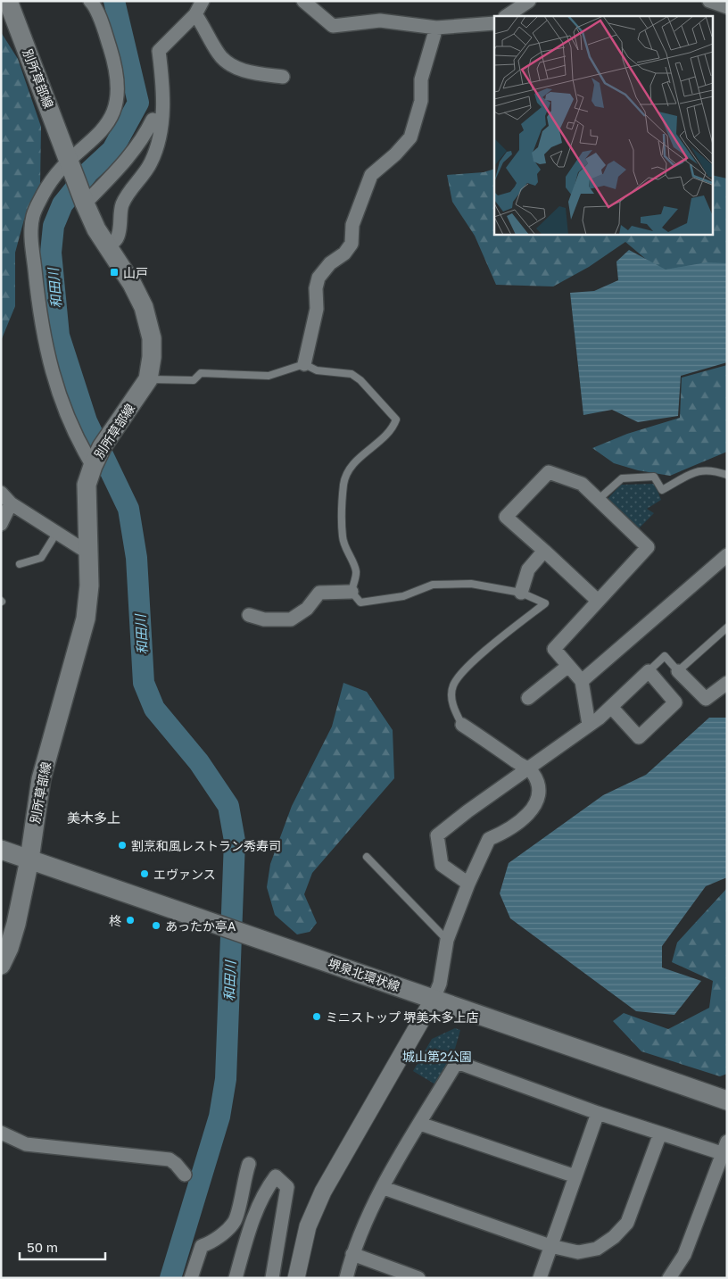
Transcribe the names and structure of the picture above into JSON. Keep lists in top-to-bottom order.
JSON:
{
  "streets": {
    "main road": ["別所草部線", "堺泉北環状線"]
  },
  "crossings": [
    ["別所草部線", "堺泉北環状線"]
  ],
  "districts": ["美木多上"],
  "water": ["和田川"],
  "parks": ["城山第2公園"],
  "places": {
    "transit": ["山戸"],
    "other": [
      "割烹和風レストラン秀寿司",
      "エヴァンス",
      "柊",
      "あったか亭A",
      "ミニストップ 堺美木多上店"
    ]
  },
  "scale_bar": "50 m"
}
